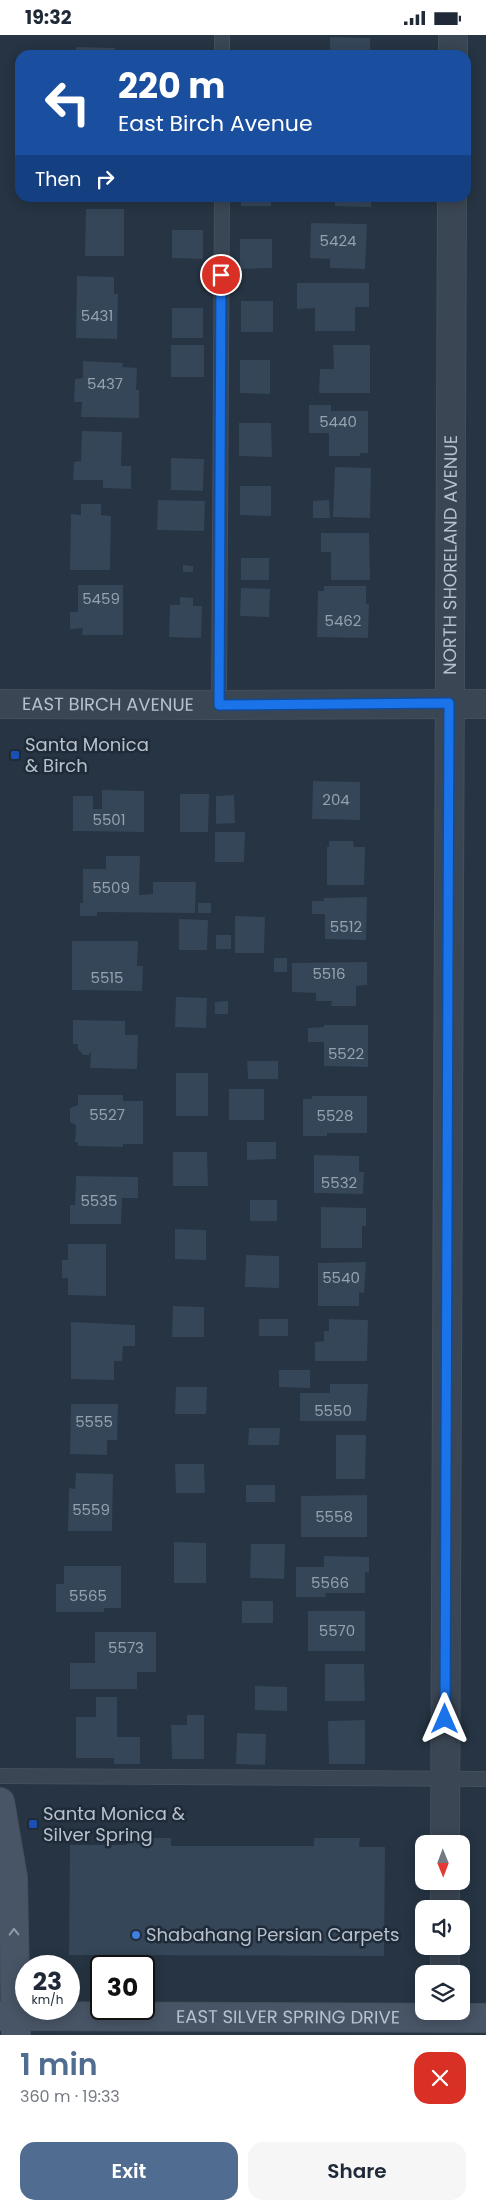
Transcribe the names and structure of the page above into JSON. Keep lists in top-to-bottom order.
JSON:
{
  "streets": {
    "main road": ["EAST SILVER SPRING DRIVE"],
    "street": ["NORTH SHORELAND AVENUE", "EAST BIRCH AVENUE"]
  },
  "crossings": [
    ["NORTH SHORELAND AVENUE", "EAST BIRCH AVENUE"]
  ],
  "places": {
    "transit": ["Santa Monica & Birch", "Santa Monica & Silver Spring"],
    "other": ["Shabahang Persian Carpets"]
  },
  "house_numbers": [
    "5424",
    "5431",
    "5437",
    "5440",
    "5459",
    "5462",
    "204",
    "5501",
    "5509",
    "5512",
    "5516",
    "5515",
    "5522",
    "5527",
    "5528",
    "5532",
    "5535",
    "5540",
    "5550",
    "5555",
    "5559",
    "5558",
    "5566",
    "5565",
    "5570",
    "5573"
  ],
  "north": "bottom",
  "page": {
    "status": "19:32",
    "turn": ["220 m", "East Birch Avenue"],
    "then": "Then",
    "speed": "23 km/h",
    "limit": "30",
    "heading": ["1 min", "360 m · 19:33"],
    "buttons": ["Exit", "Share"]
  }
}
